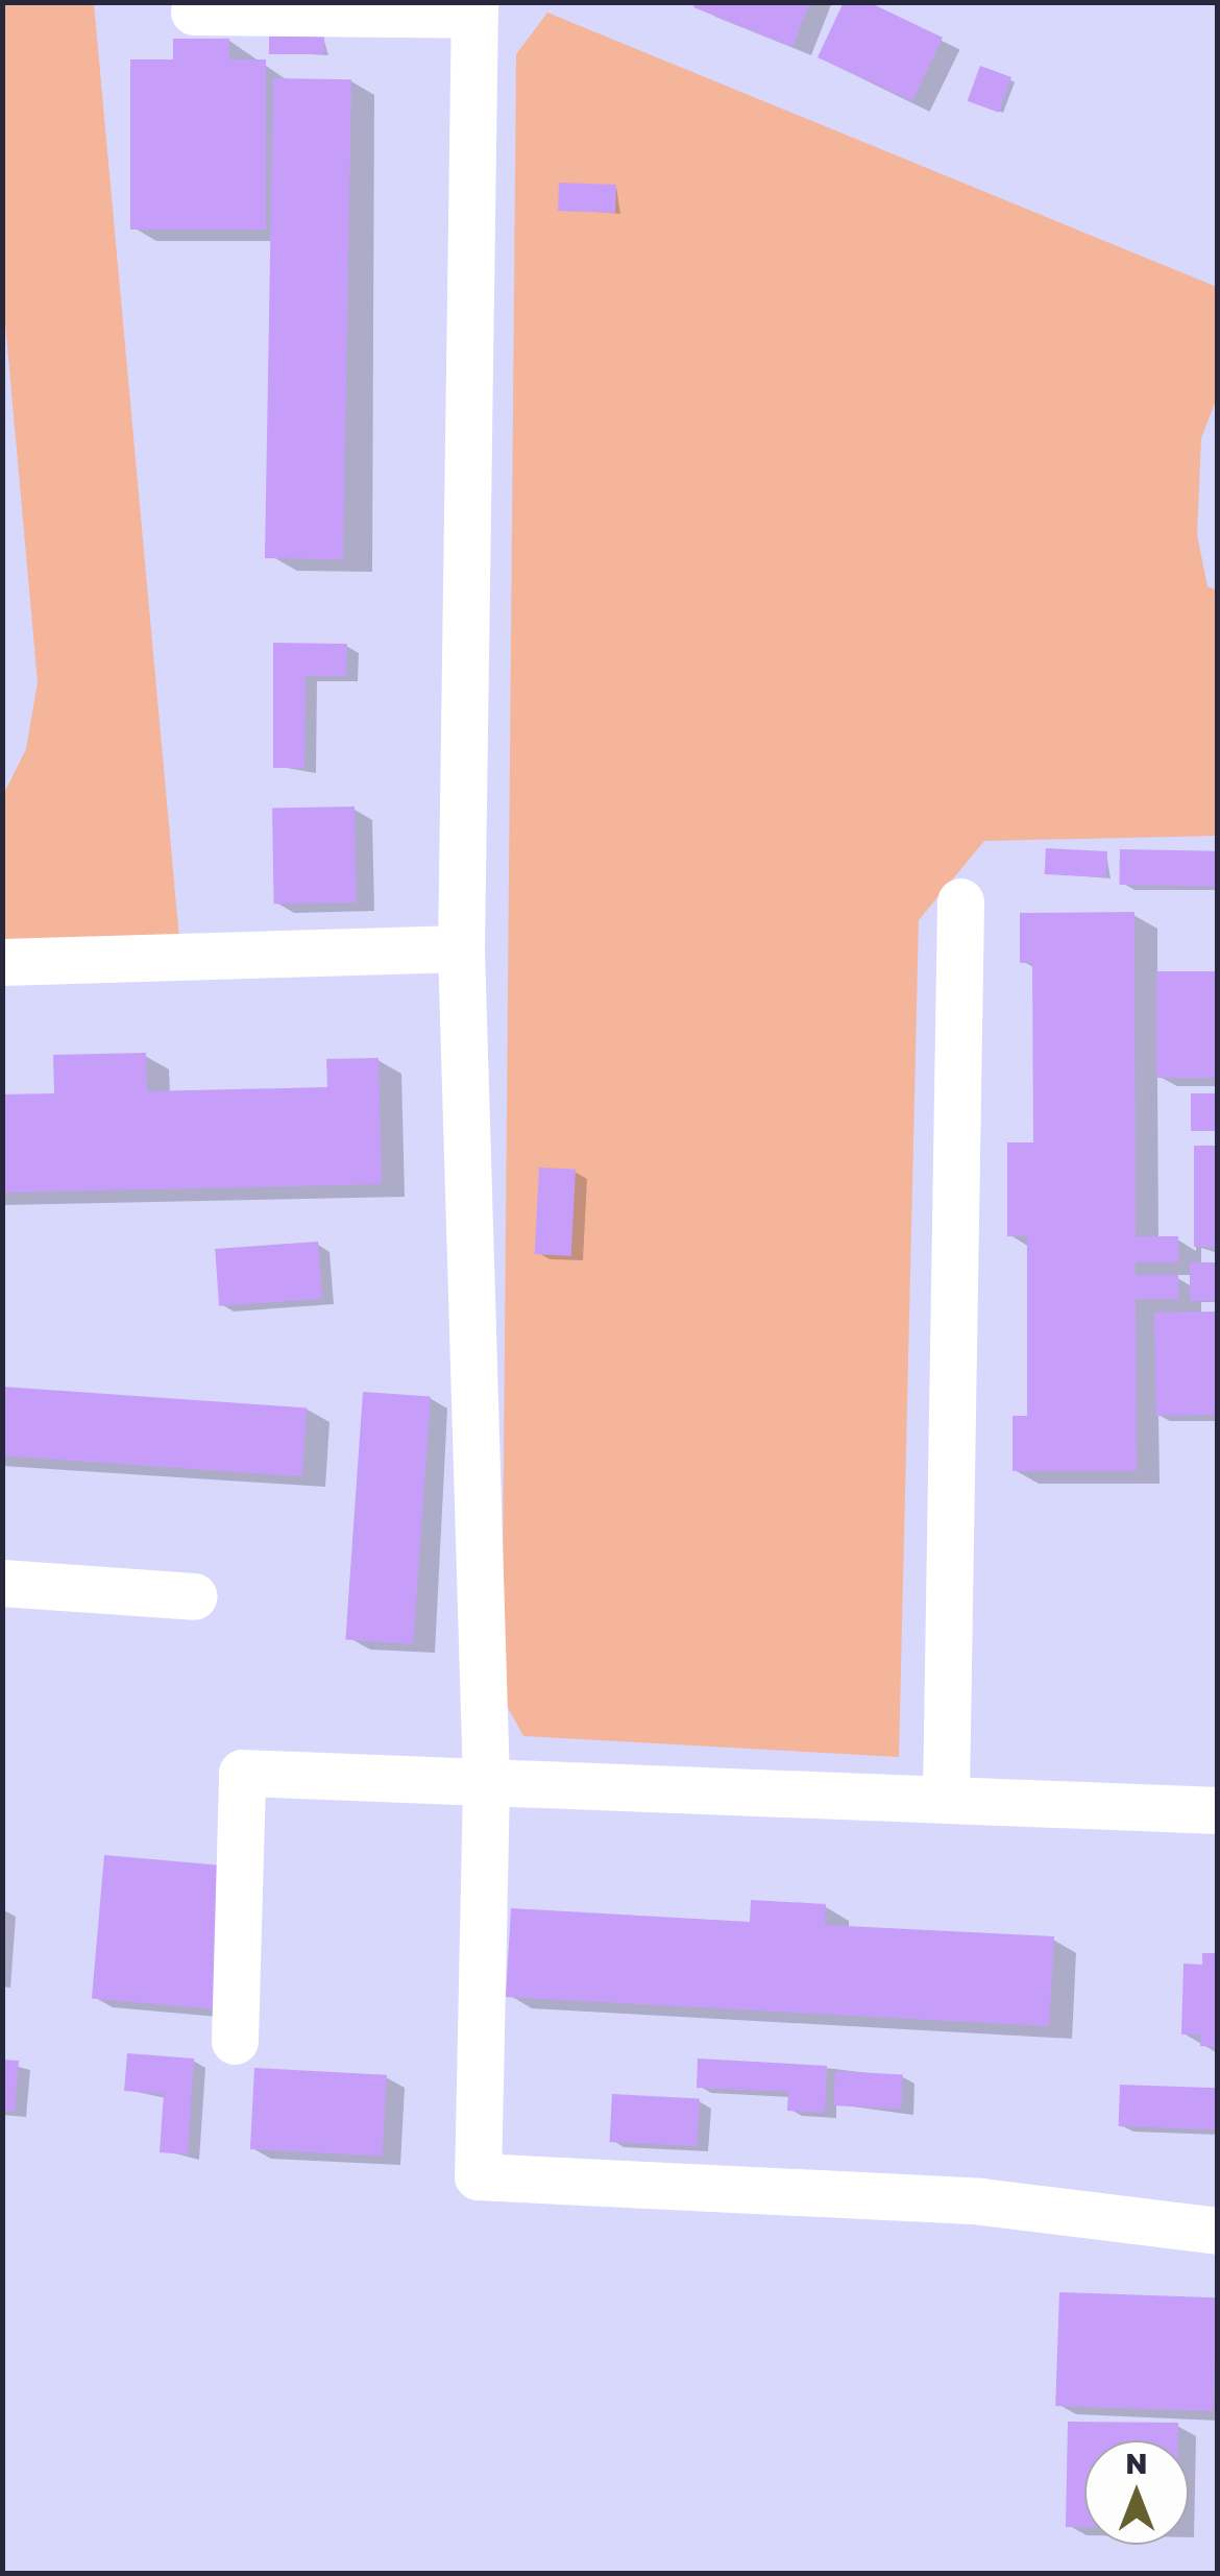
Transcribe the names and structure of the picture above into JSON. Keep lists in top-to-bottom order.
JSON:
{
  "north": "top"
}
